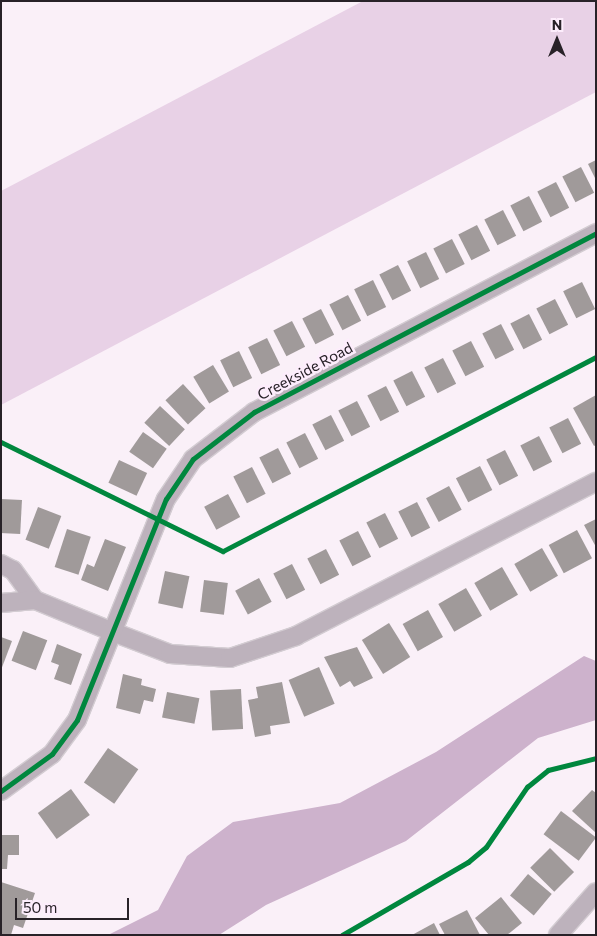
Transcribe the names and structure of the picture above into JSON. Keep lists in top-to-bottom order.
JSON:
{
  "streets": {
    "street": ["Creekside Road"]
  },
  "scale_bar": "50 m",
  "north": "top"
}
